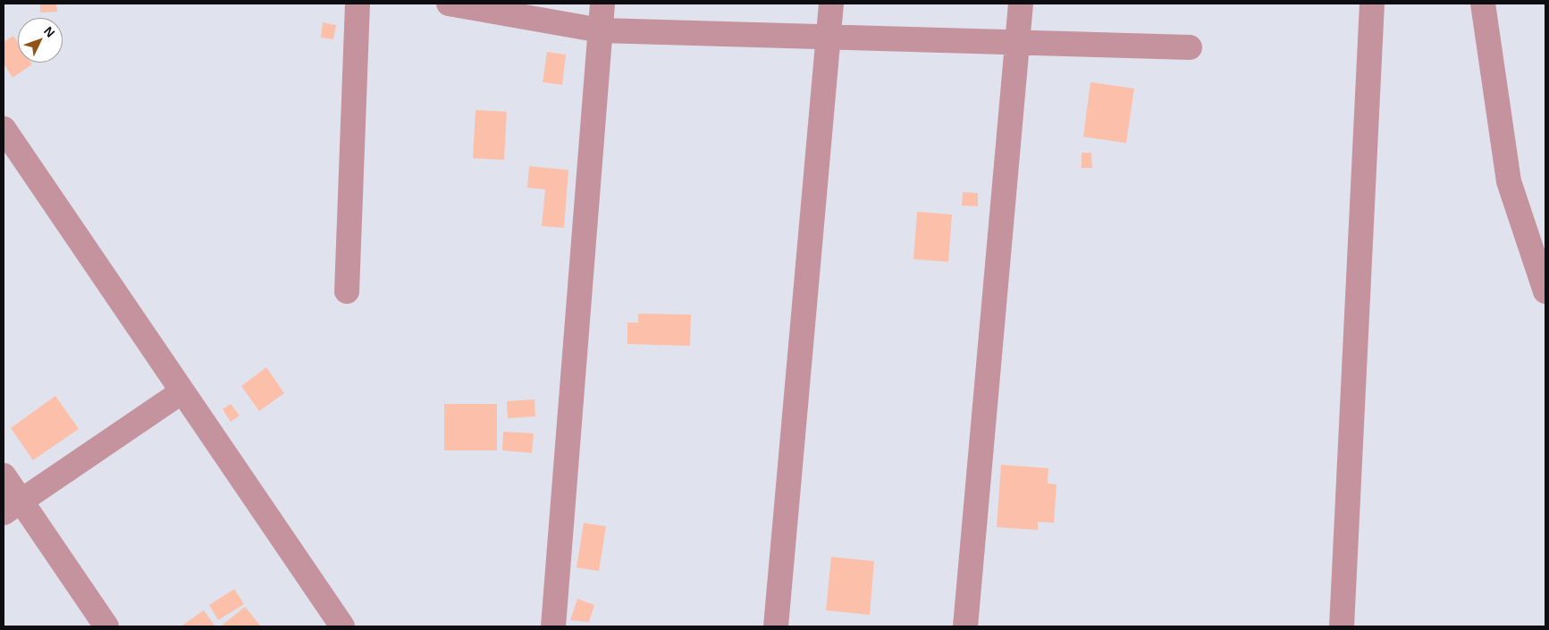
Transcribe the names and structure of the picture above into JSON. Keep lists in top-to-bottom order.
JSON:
{
  "north": "top right"
}
